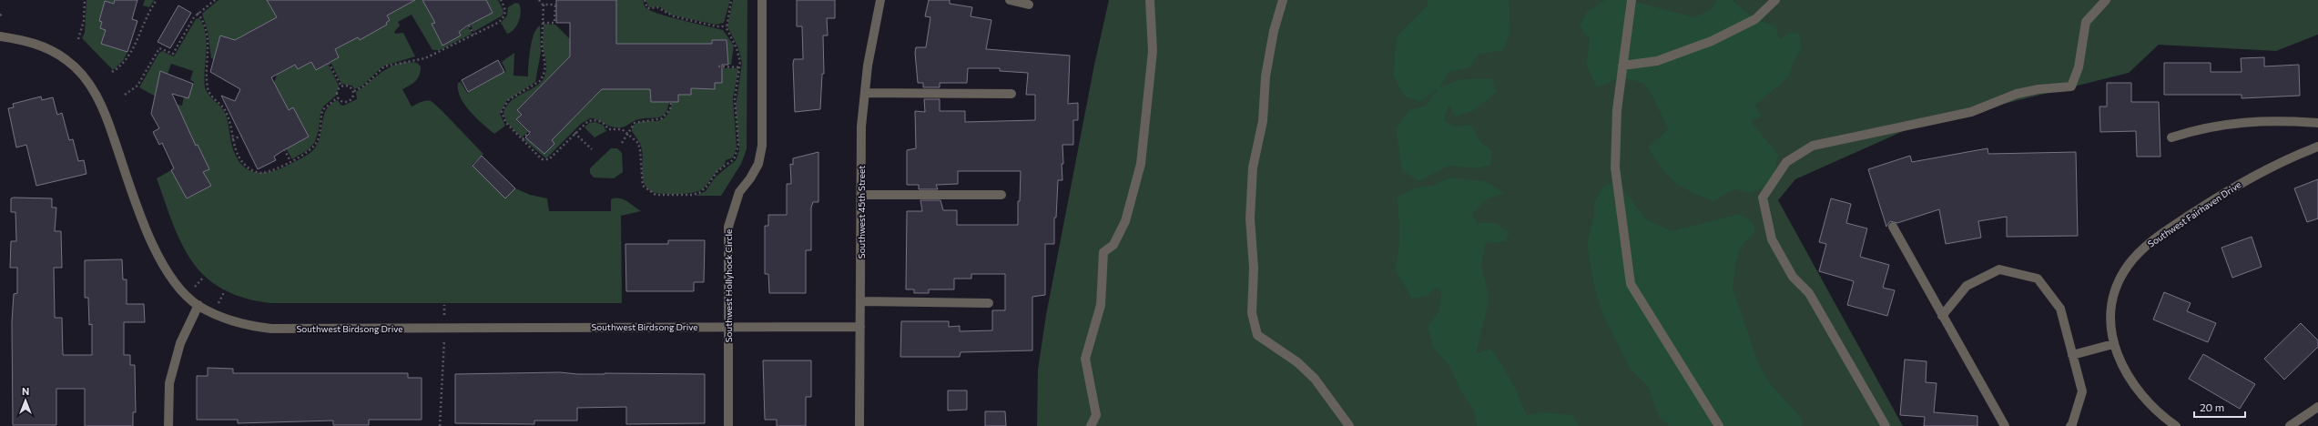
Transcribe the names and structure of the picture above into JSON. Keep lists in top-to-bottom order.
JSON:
{
  "streets": {
    "street": [
      "Southwest 45th Street",
      "Southwest Fairhaven Drive",
      "Southwest Hollyhock Circle",
      "Southwest Birdsong Drive"
    ]
  },
  "crossings": [
    ["Southwest 45th Street", "Southwest Birdsong Drive"],
    ["Southwest Hollyhock Circle", "Southwest Birdsong Drive"]
  ],
  "scale_bar": "20 m",
  "north": "top"
}
